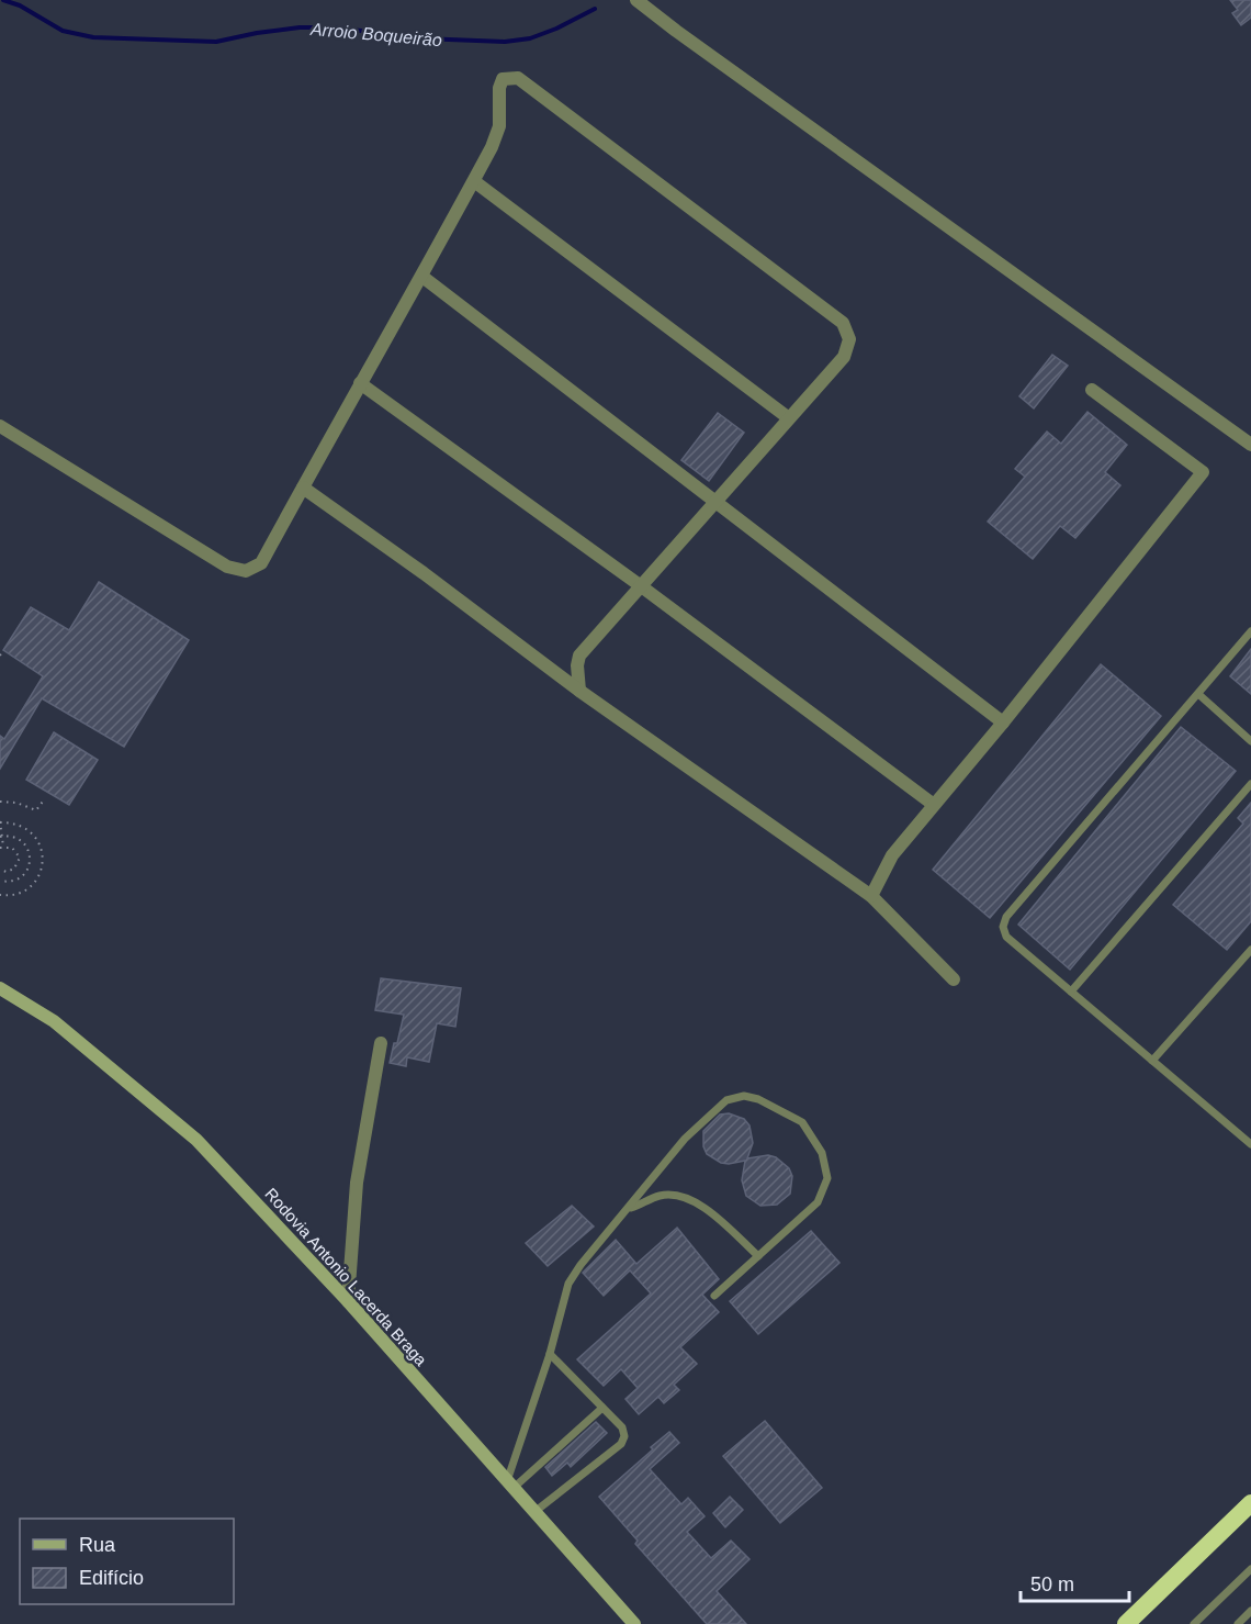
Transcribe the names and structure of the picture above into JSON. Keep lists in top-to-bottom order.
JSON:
{
  "streets": {
    "main road": ["Rodovia Antonio Lacerda Braga"]
  },
  "water": ["Arroio Boqueirão"],
  "legend": ["Rua", "Edifício"],
  "scale_bar": "50 m"
}
